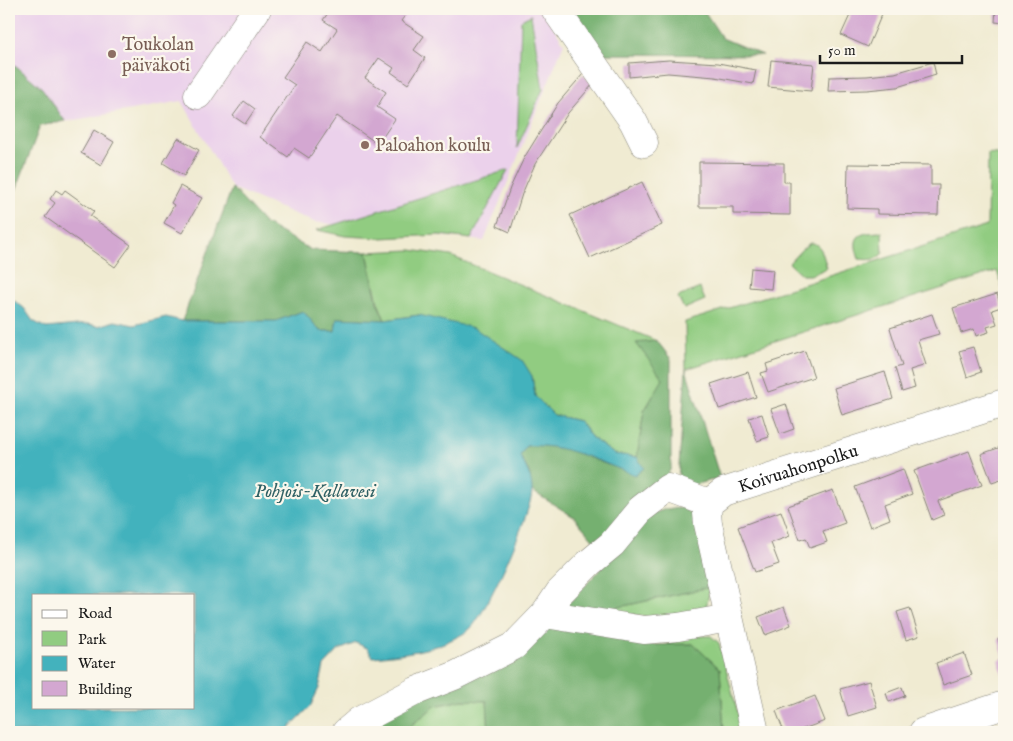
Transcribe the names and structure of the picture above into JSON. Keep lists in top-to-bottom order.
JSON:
{
  "streets": {
    "street": ["Koivuahonpolku"]
  },
  "water": ["Pohjois-Kallavesi"],
  "places": ["Toukolan päiväkoti", "Paloahon koulu"],
  "legend": [
    "Road",
    "Park",
    "Water",
    "Building"
  ],
  "scale_bar": "50 m"
}
